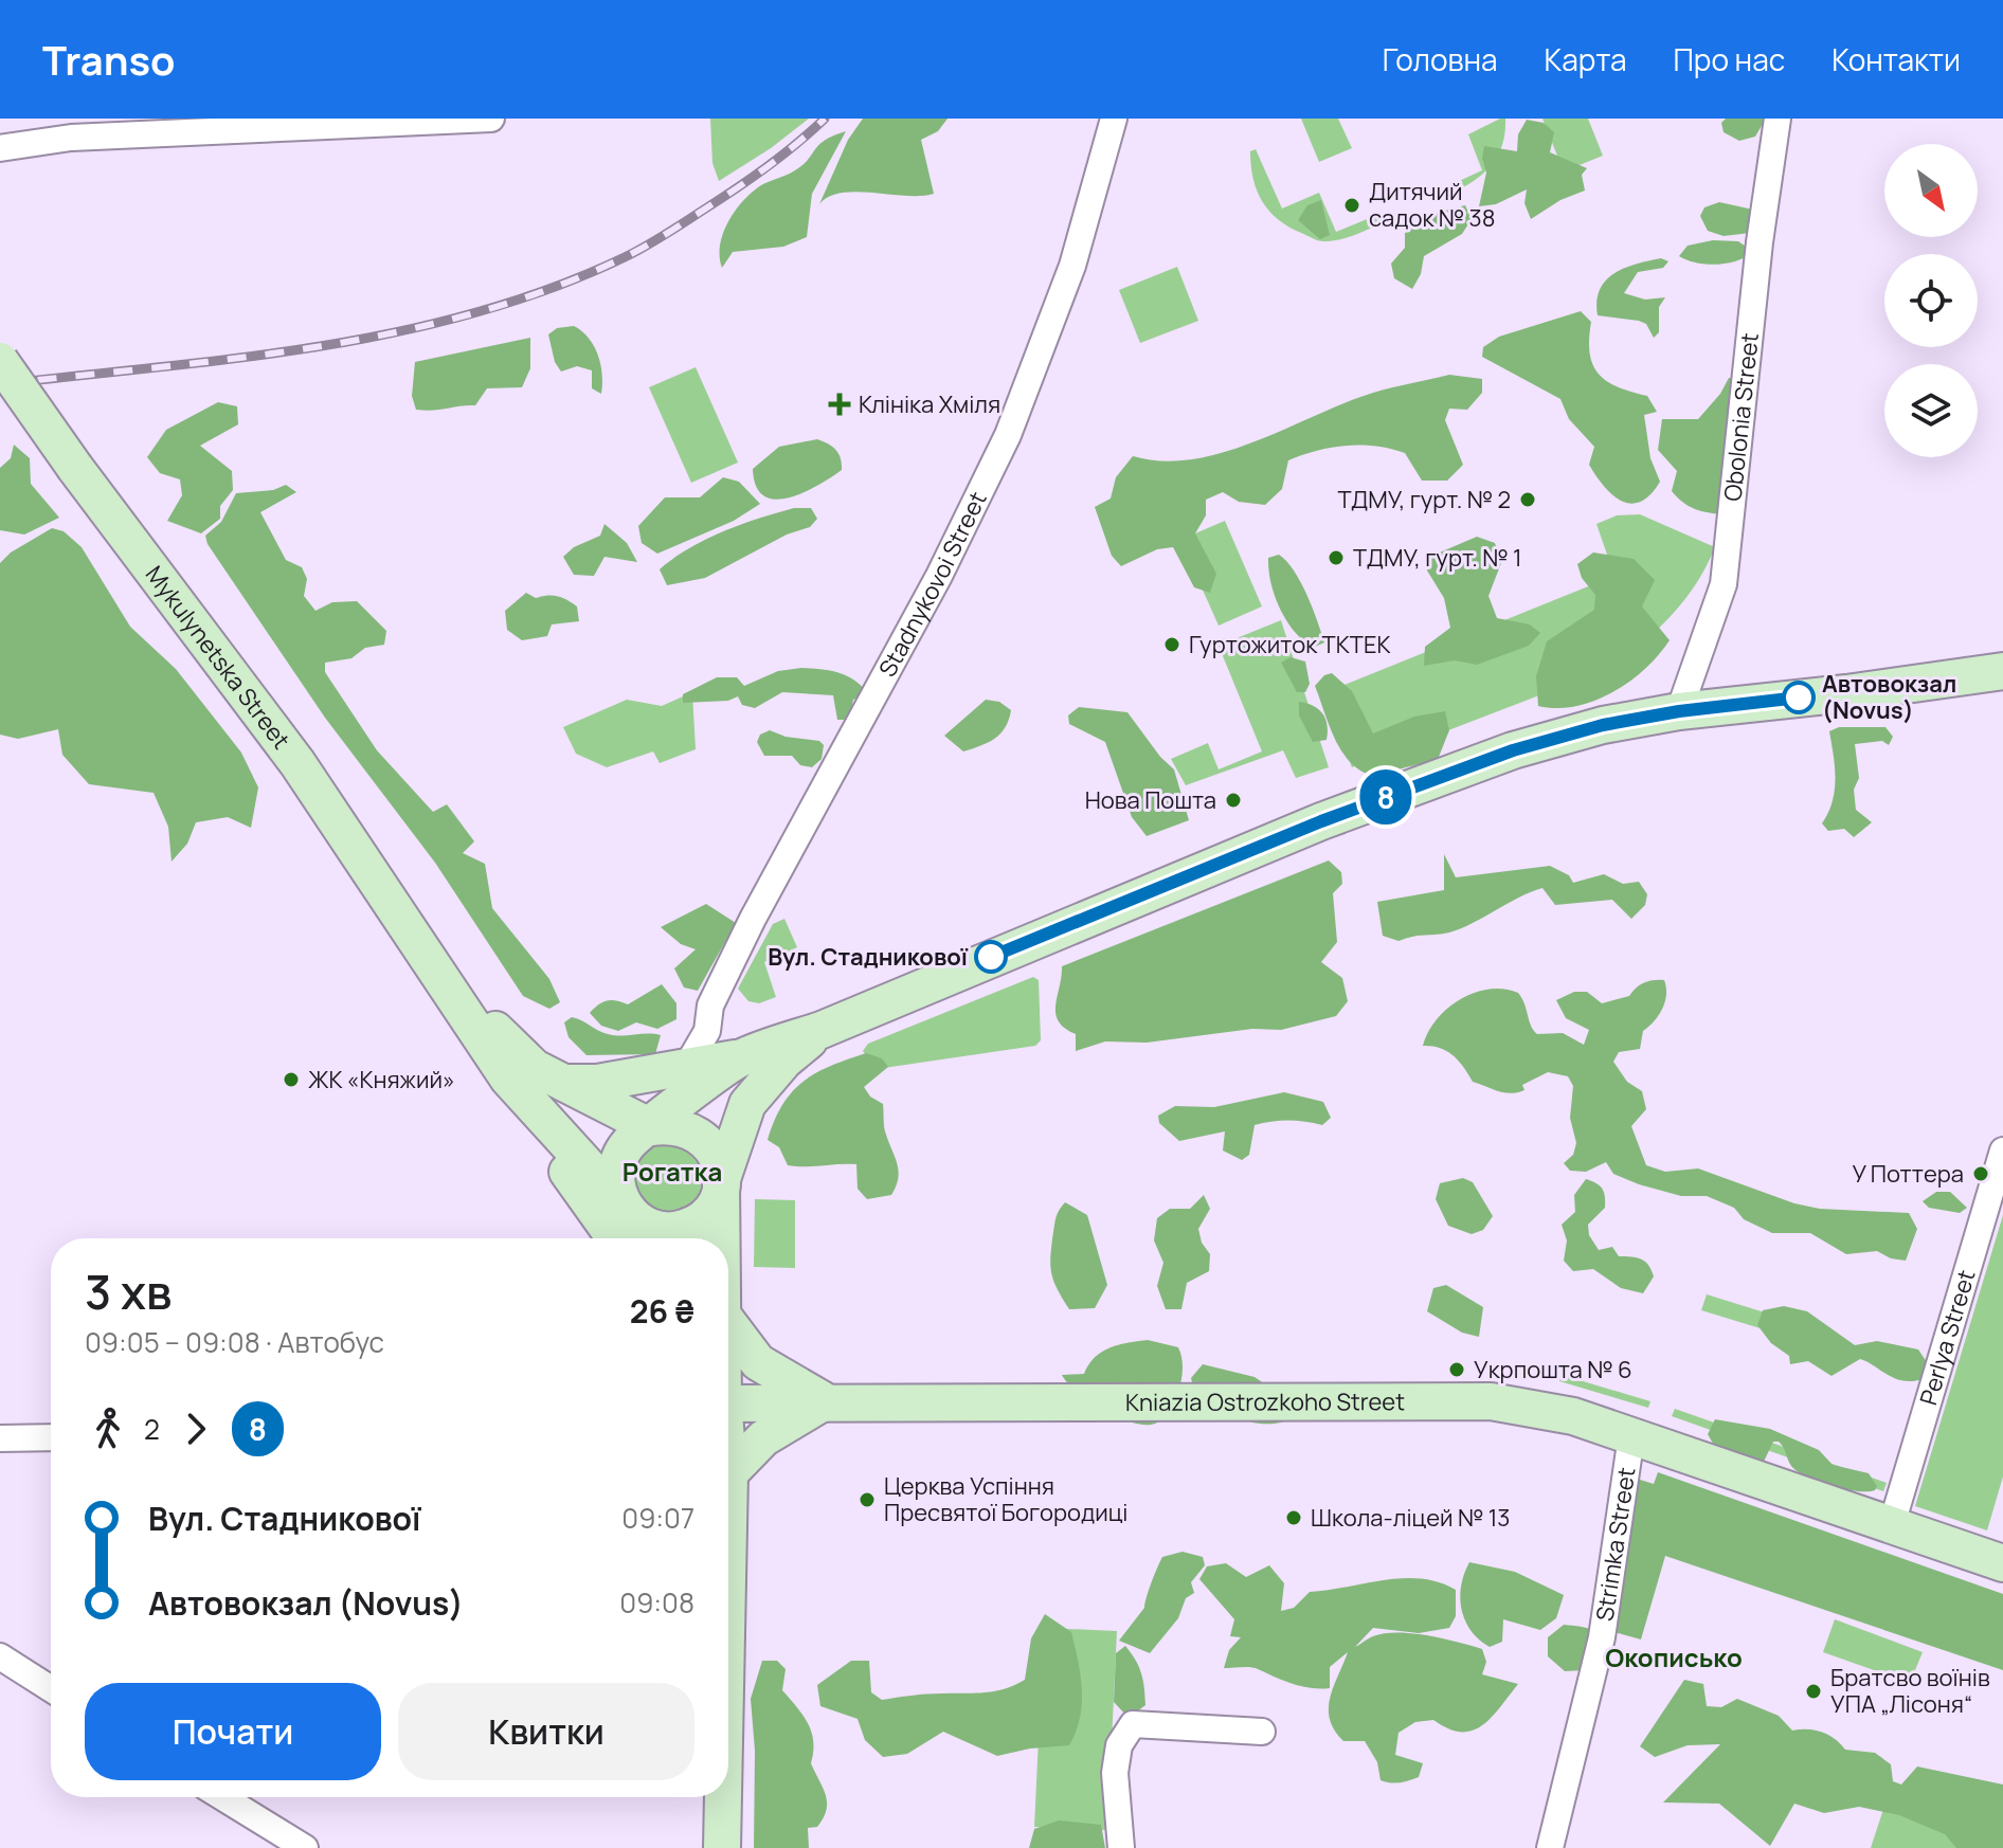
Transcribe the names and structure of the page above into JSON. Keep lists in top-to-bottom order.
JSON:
{
  "streets": {
    "main road": ["Mykulynetska Street", "Kniazia Ostrozkoho Street"],
    "street": [
      "Obolonia Street",
      "Stadnykovoi Street",
      "Perlya Street",
      "Strimka Street"
    ]
  },
  "crossings": [
    ["Stadnykovoi Street", "Mykulynetska Street"],
    ["Perlya Street", "Kniazia Ostrozkoho Street"],
    ["Kniazia Ostrozkoho Street", "Strimka Street"]
  ],
  "districts": ["Рогатка", "Окописько"],
  "places": {
    "other": [
      "Дитячий садок № 38",
      "ТДМУ, гурт. № 2",
      "ТДМУ, гурт. № 1",
      "Гуртожиток TKTEK",
      "Автовокзал (Novus)",
      "Нова Пошта",
      "Вул. Стадникової",
      "ЖК «Княжий»",
      "У Поттера",
      "Укрпошта № 6",
      "Церква Успіння Пресвятої Богородиці",
      "Школа-ліцей № 13",
      "Братсво воїнів УПА „Лісоня“"
    ],
    "health": ["Клініка Хміля"]
  },
  "lines": ["bus line 8"],
  "north": "bottom right",
  "page": {
    "header": "Transo",
    "nav": [
      "Головна",
      "Карта",
      "Про нас",
      "Контакти"
    ],
    "on_map": "8",
    "heading": ["3 хв", "09:05 – 09:08 · Автобус", "26 ₴"],
    "legs": ["2", "8"],
    "list": [
      {
        "name": "Вул. Стадникової",
        "value": "09:07"
      },
      {
        "name": "Автовокзал (Novus)",
        "value": "09:08"
      }
    ],
    "buttons": ["Почати", "Квитки"]
  }
}
